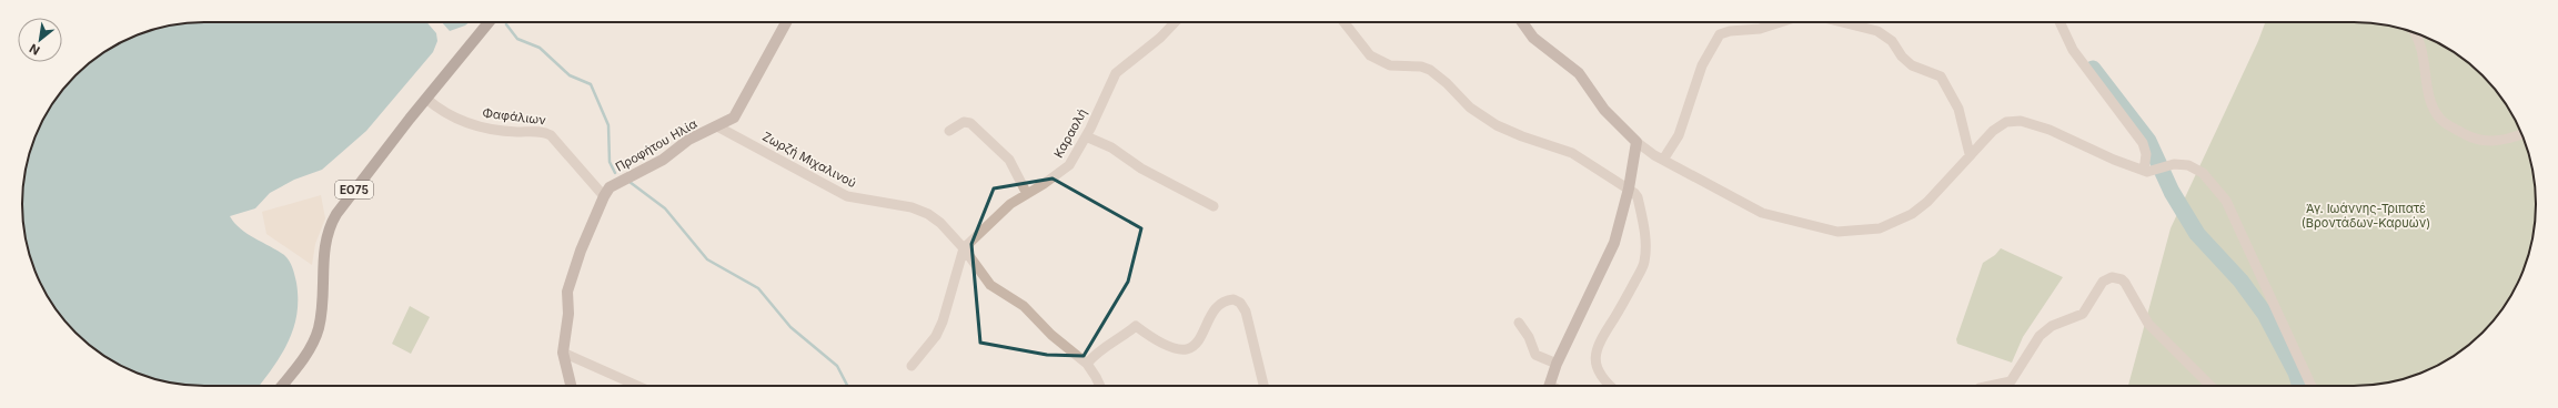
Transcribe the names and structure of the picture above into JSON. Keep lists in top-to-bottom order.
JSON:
{
  "streets": {
    "main road": ["ΕΟ75"],
    "street": [
      "Φαφάλιων",
      "Καραολή",
      "Προφήτου Ηλία",
      "Ζωρζή Μιχαλινού"
    ]
  },
  "crossings": [
    ["Φαφάλιων", "Προφήτου Ηλία"],
    ["Φαφάλιων", "ΕΟ75"],
    ["Καραολή", "Ζωρζή Μιχαλινού"],
    ["Προφήτου Ηλία", "Ζωρζή Μιχαλινού"]
  ],
  "parks": ["Άγ. Ιωάννης-Τριπατέ (Βροντάδων-Καρυών)"],
  "north": "bottom left"
}
